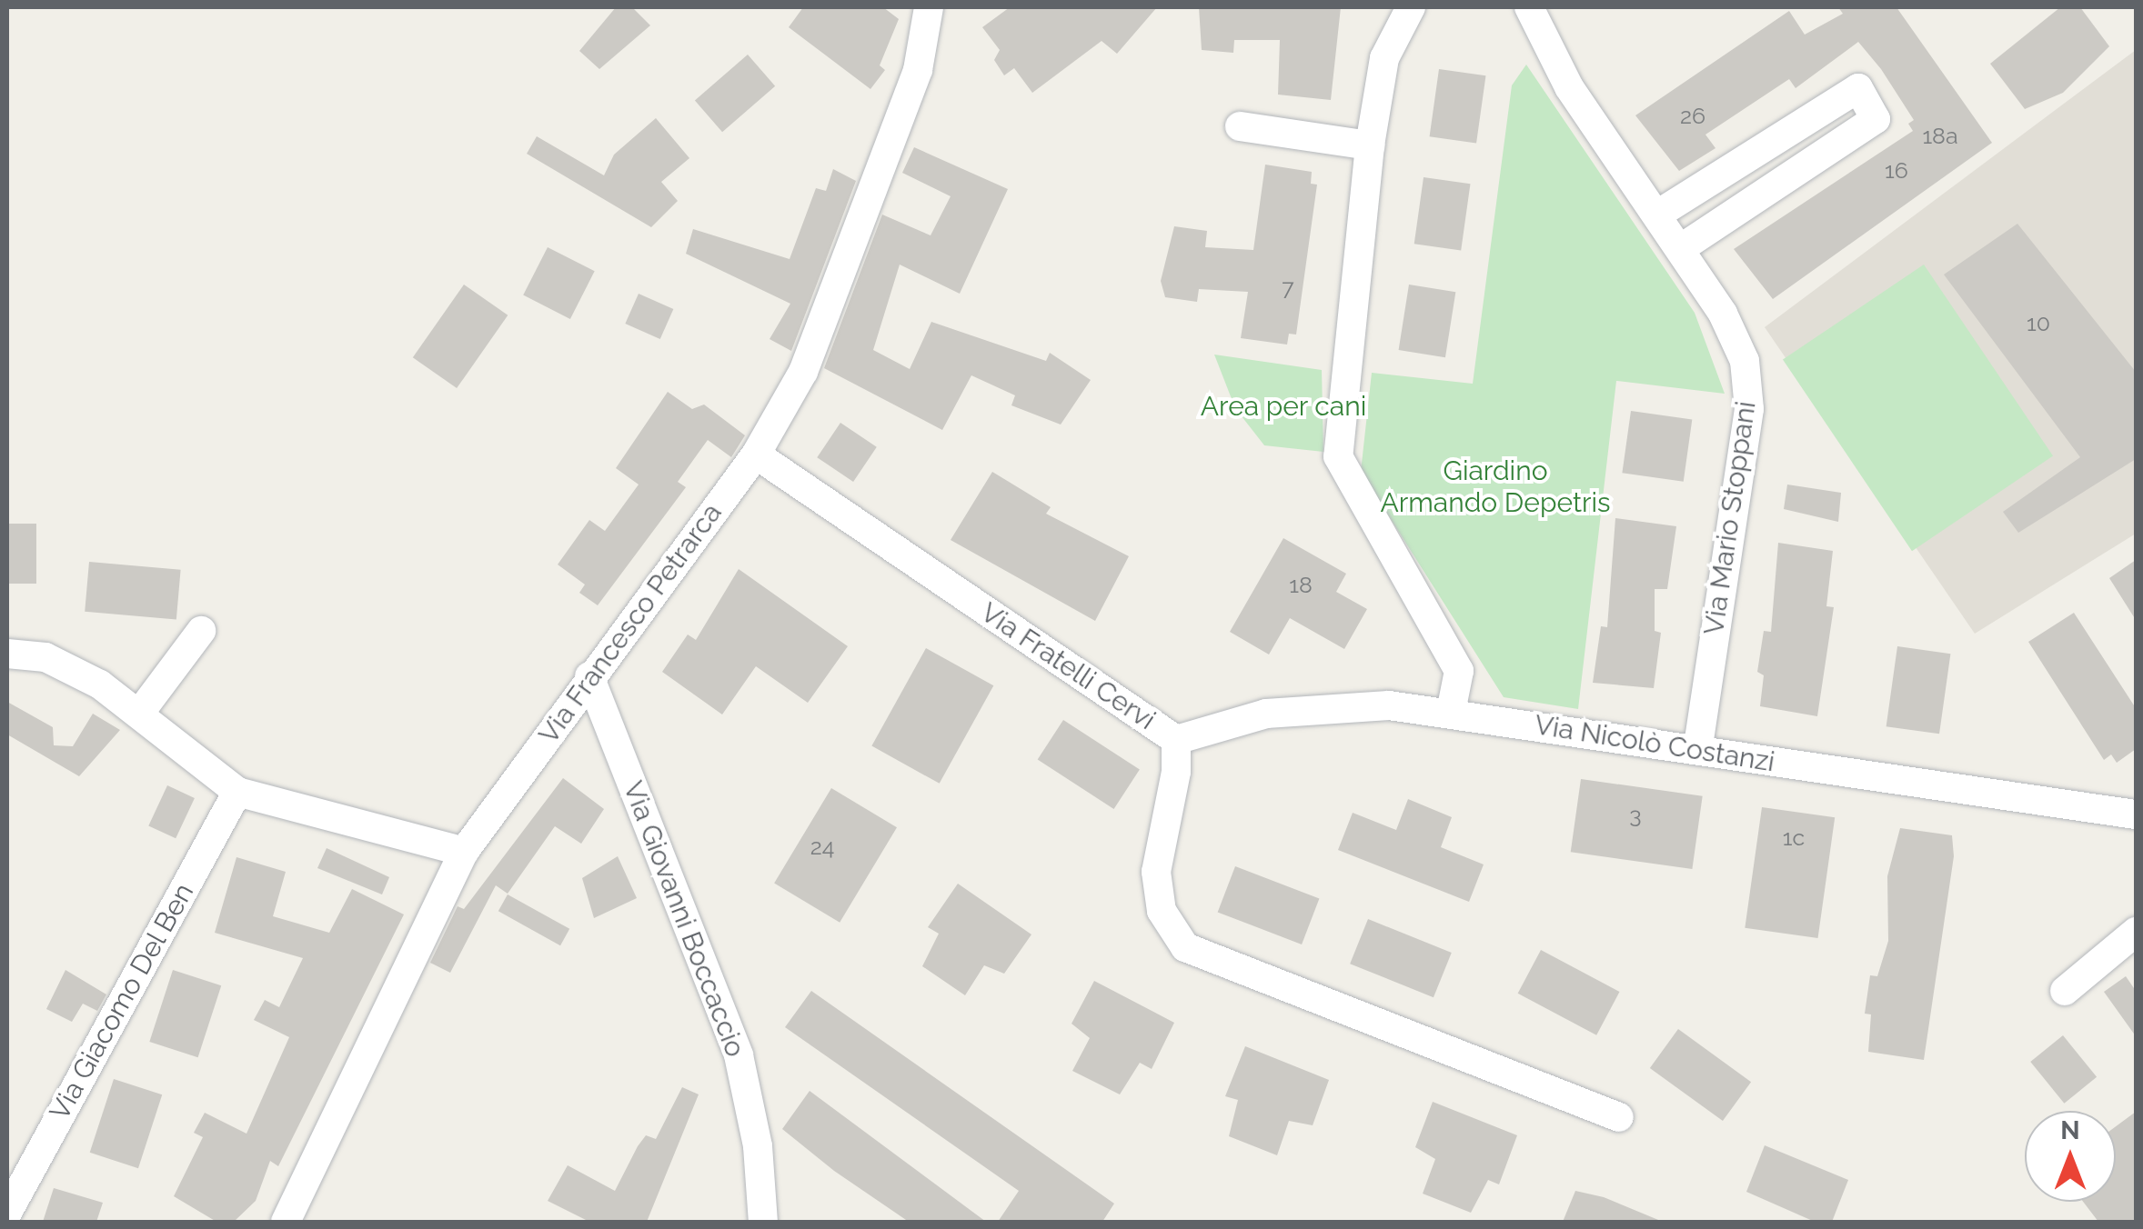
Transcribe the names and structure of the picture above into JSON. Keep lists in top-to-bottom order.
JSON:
{
  "streets": {
    "street": [
      "Via Mario Stoppani",
      "Via Francesco Petrarca",
      "Via Fratelli Cervi",
      "Via Nicolò Costanzi",
      "Via Giovanni Boccaccio",
      "Via Giacomo Del Ben"
    ]
  },
  "crossings": [
    ["Via Mario Stoppani", "Via Nicolò Costanzi"],
    ["Via Francesco Petrarca", "Via Fratelli Cervi"],
    ["Via Francesco Petrarca", "Via Giovanni Boccaccio"],
    ["Via Fratelli Cervi", "Via Nicolò Costanzi"]
  ],
  "parks": ["Area per cani", "Giardino Armando Depetris"],
  "house_numbers": [
    "26",
    "18a",
    "16",
    "7",
    "10",
    "18",
    "3",
    "1c",
    "24"
  ],
  "north": "top"
}
